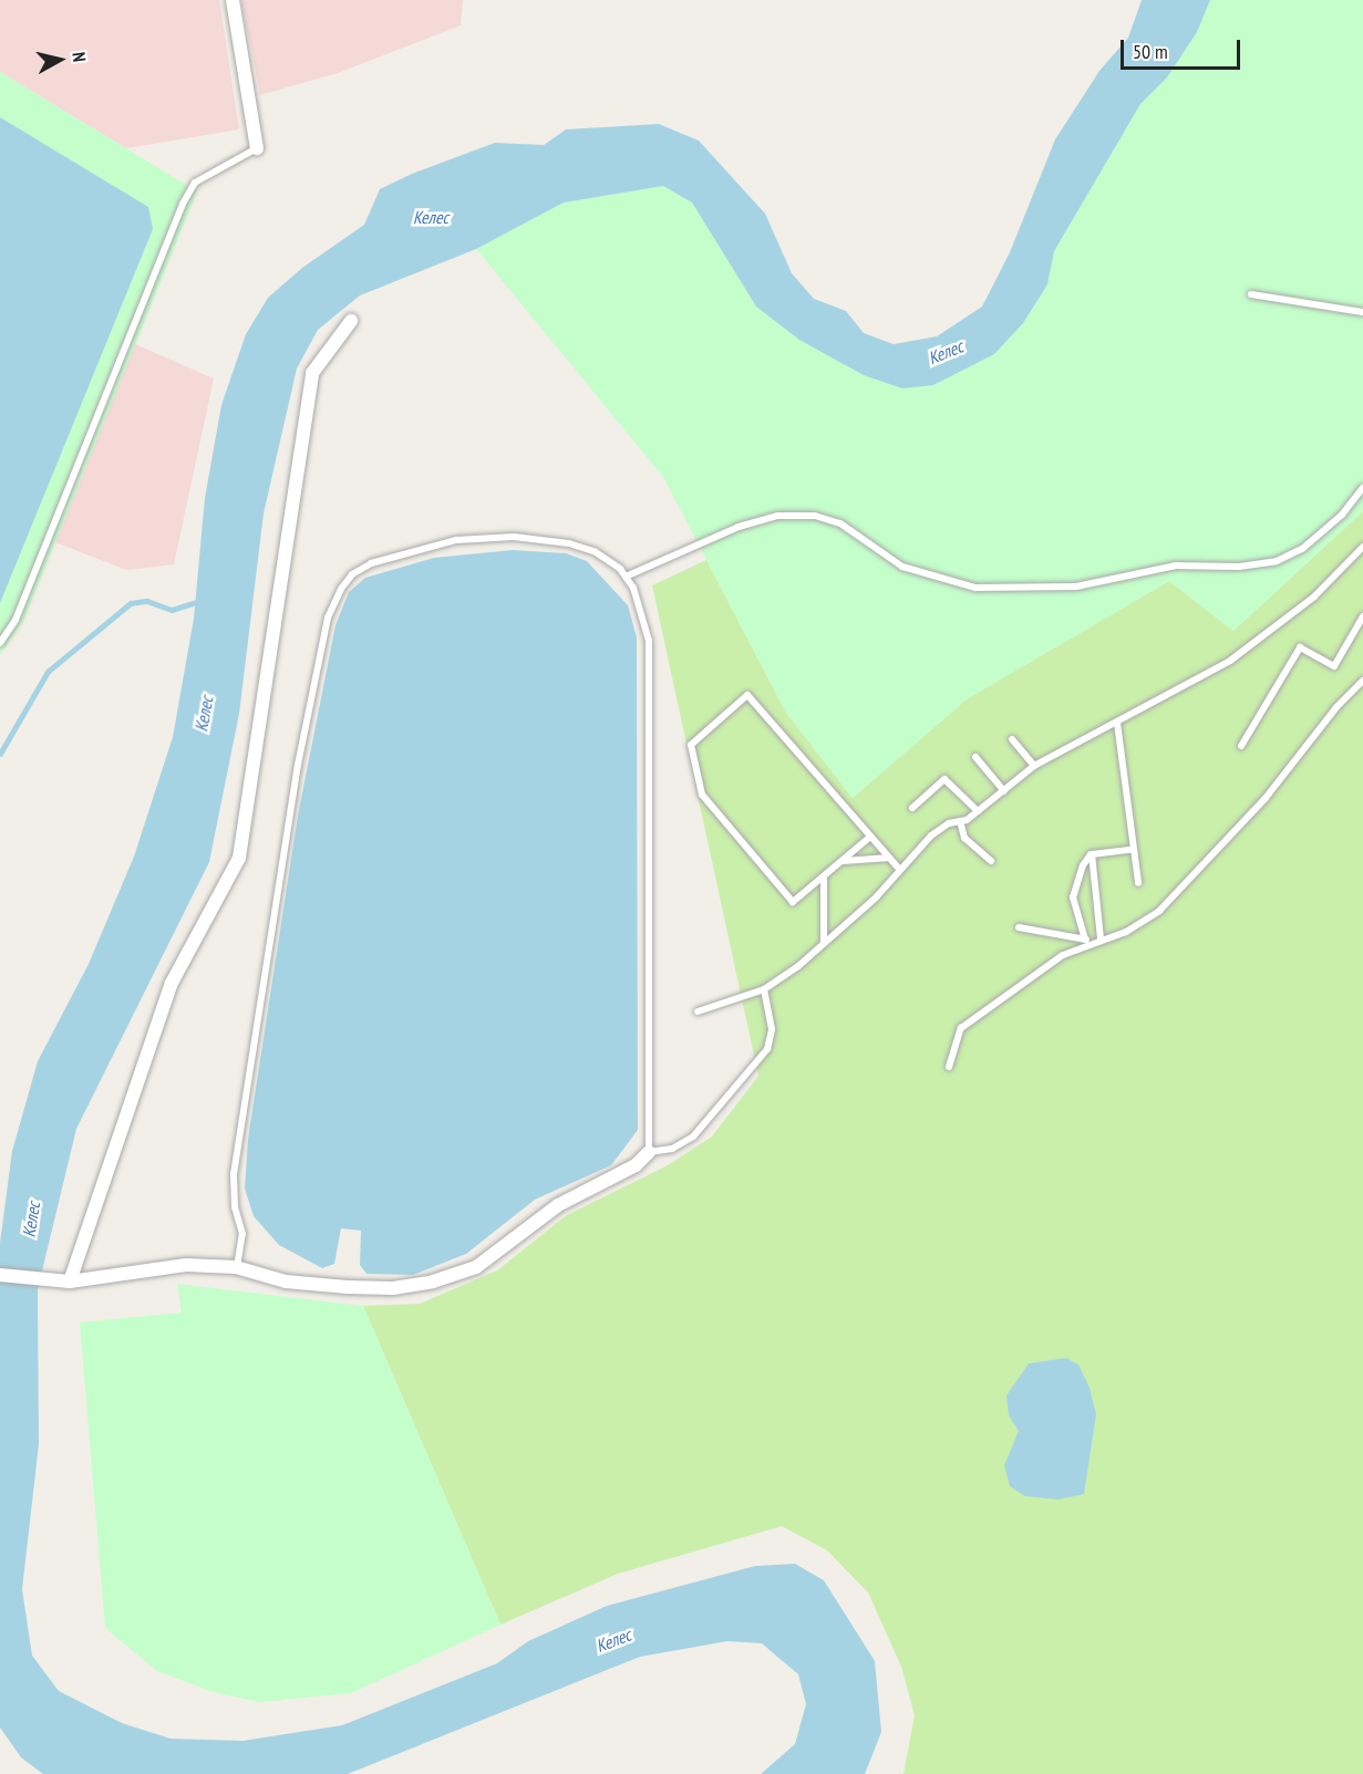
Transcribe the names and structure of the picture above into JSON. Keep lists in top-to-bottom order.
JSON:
{
  "water": ["Келес"],
  "scale_bar": "50 m",
  "north": "right"
}
